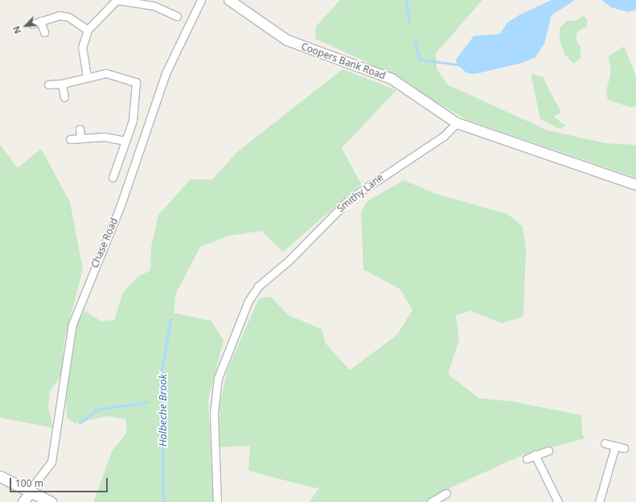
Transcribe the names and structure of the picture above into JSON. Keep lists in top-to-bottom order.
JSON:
{
  "streets": {
    "street": ["Coopers Bank Road", "Smithy Lane", "Chase Road"]
  },
  "crossings": [
    ["Coopers Bank Road", "Smithy Lane"]
  ],
  "water": ["Holbeche Brook"],
  "scale_bar": "100 m",
  "north": "bottom left"
}
